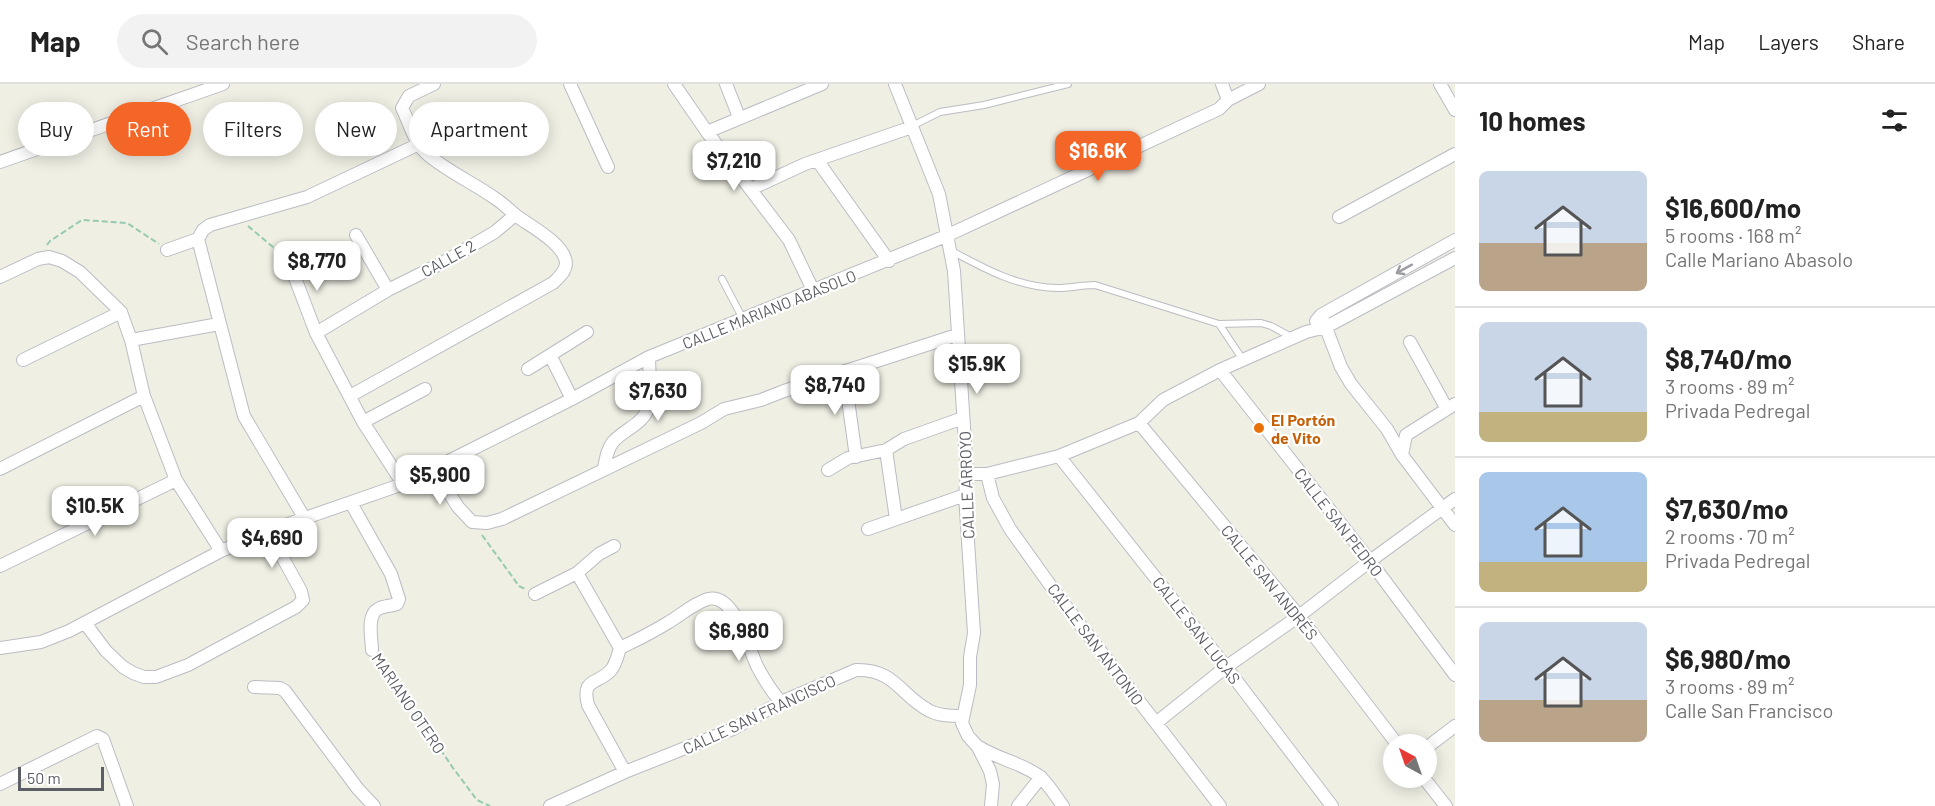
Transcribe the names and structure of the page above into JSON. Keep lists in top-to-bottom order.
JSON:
{
  "streets": {
    "street": [
      "CALLE 2",
      "CALLE MARIANO ABASOLO",
      "CALLE ARROYO",
      "CALLE SAN PEDRO",
      "CALLE SAN ANDRÉS",
      "CALLE SAN LUCAS",
      "CALLE SAN ANTONIO",
      "MARIANO OTERO",
      "CALLE SAN FRANCISCO"
    ]
  },
  "crossings": [
    ["CALLE MARIANO ABASOLO", "CALLE ARROYO"],
    ["CALLE MARIANO ABASOLO", "MARIANO OTERO"],
    ["CALLE ARROYO", "CALLE SAN FRANCISCO"]
  ],
  "places": ["El Portón de Vito"],
  "scale_bar": "50 m",
  "north": "top left",
  "page": {
    "header": "Map",
    "search": "Search here",
    "nav": ["Map", "Layers", "Share"],
    "heading": "10 homes",
    "chip": [
      "Buy",
      "Rent",
      "Filters",
      "New",
      "Apartment"
    ],
    "price": [
      "$16.6K",
      "$7,210",
      "$8,770",
      "$15.9K",
      "$8,740",
      "$7,630",
      "$5,900",
      "$10.5K",
      "$4,690",
      "$6,980"
    ],
    "list": [
      {
        "name": "$16,600/mo",
        "note": "5 rooms · 168 m² · Calle Mariano Abasolo"
      },
      {
        "name": "$8,740/mo",
        "note": "3 rooms · 89 m² · Privada Pedregal"
      },
      {
        "name": "$7,630/mo",
        "note": "2 rooms · 70 m² · Privada Pedregal"
      },
      {
        "name": "$6,980/mo",
        "note": "3 rooms · 89 m² · Calle San Francisco"
      }
    ],
    "scale": "50 m"
  }
}
